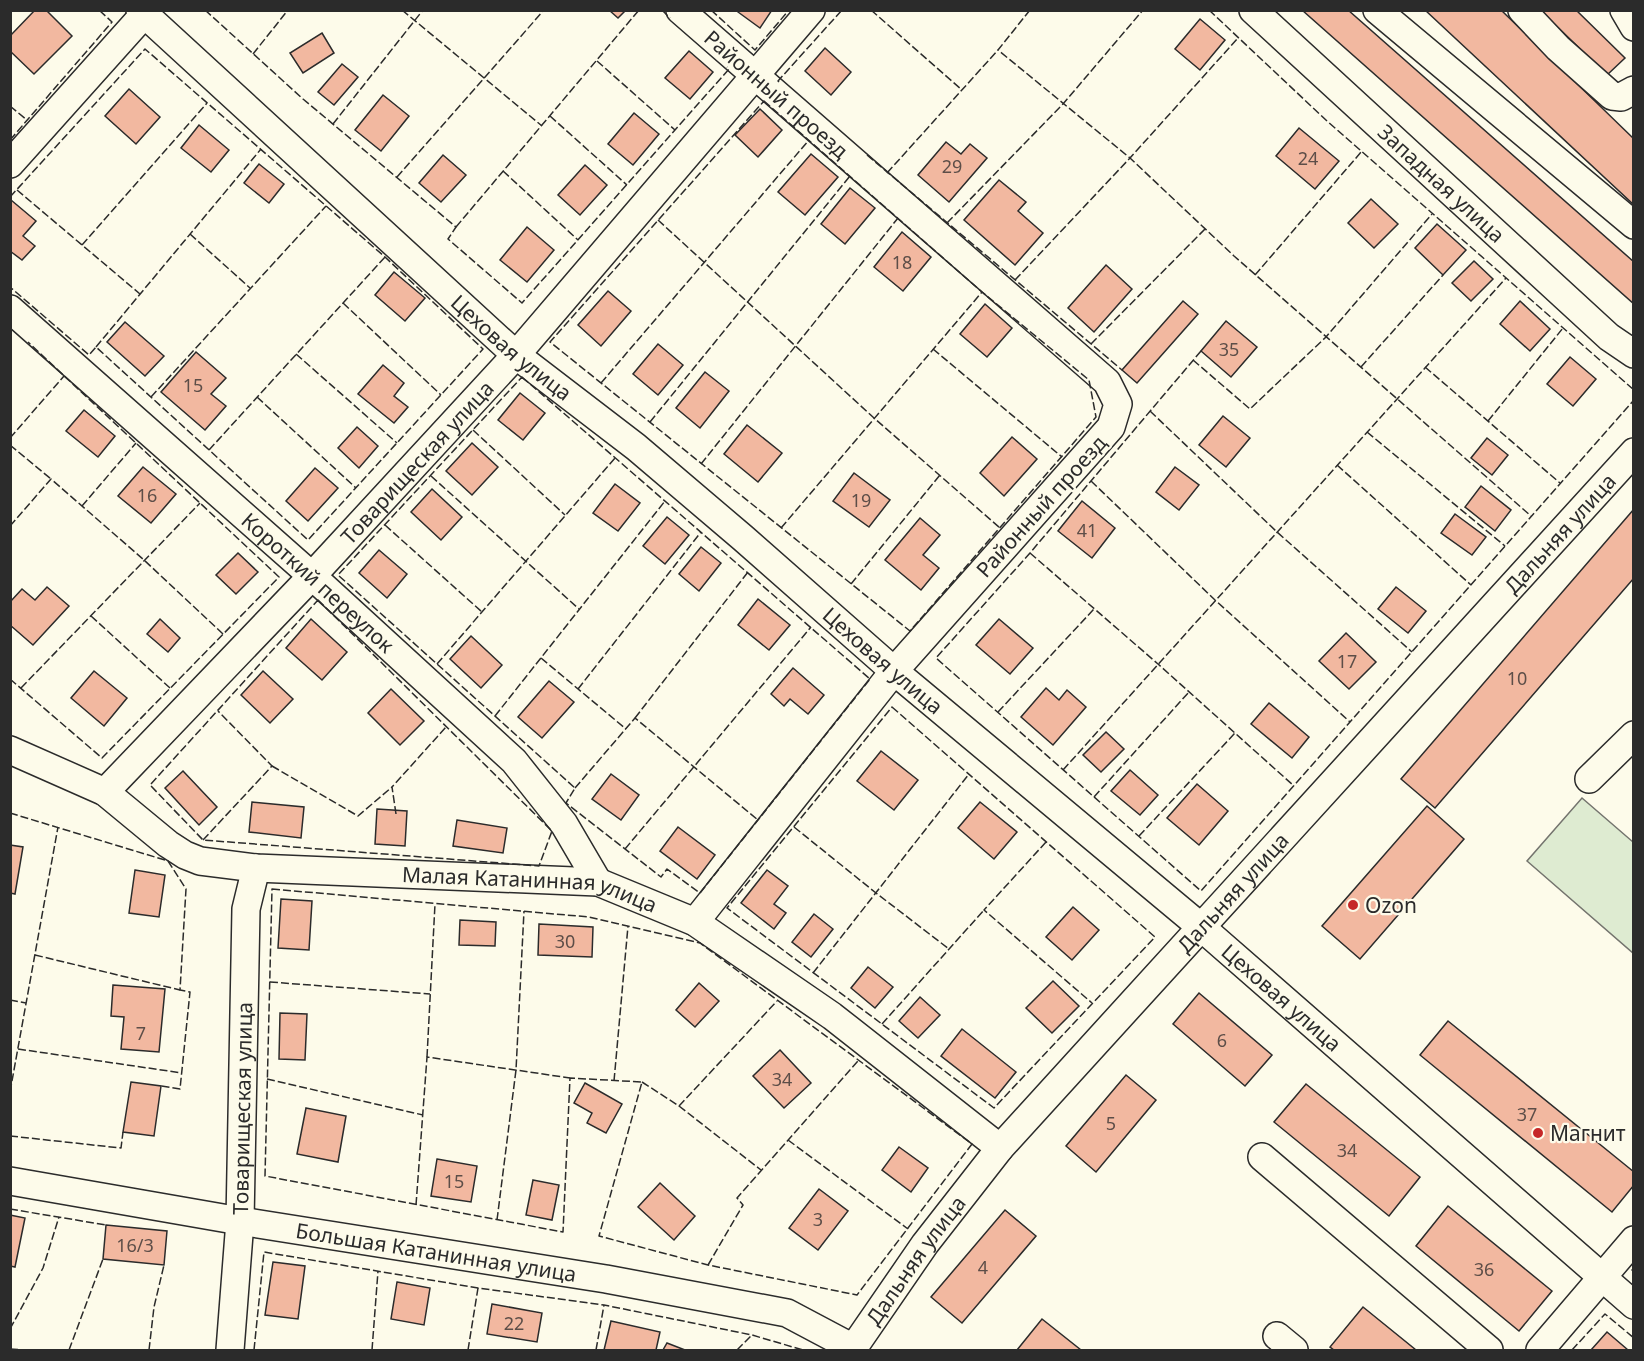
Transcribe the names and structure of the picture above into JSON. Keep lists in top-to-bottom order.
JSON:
{
  "streets": {
    "street": [
      "Районный проезд",
      "Западная улица",
      "Цеховая улица",
      "Товарищеская улица",
      "Дальняя улица",
      "Короткий переулок",
      "Малая Катанинная улица",
      "Большая Катанинная улица"
    ]
  },
  "crossings": [
    ["Районный проезд", "Цеховая улица"],
    ["Районный проезд", "Товарищеская улица"],
    ["Районный проезд", "Малая Катанинная улица"],
    ["Цеховая улица", "Товарищеская улица"],
    ["Цеховая улица", "Дальняя улица"],
    ["Товарищеская улица", "Короткий переулок"],
    ["Товарищеская улица", "Малая Катанинная улица"],
    ["Товарищеская улица", "Большая Катанинная улица"],
    ["Дальняя улица", "Малая Катанинная улица"],
    ["Дальняя улица", "Большая Катанинная улица"],
    ["Короткий переулок", "Малая Катанинная улица"]
  ],
  "places": ["Ozon", "Магнит"],
  "house_numbers": [
    "24",
    "29",
    "18",
    "35",
    "15",
    "16",
    "19",
    "41",
    "17",
    "10",
    "30",
    "7",
    "6",
    "34",
    "37",
    "5",
    "34",
    "15",
    "3",
    "16/3",
    "4",
    "36",
    "22"
  ]
}
